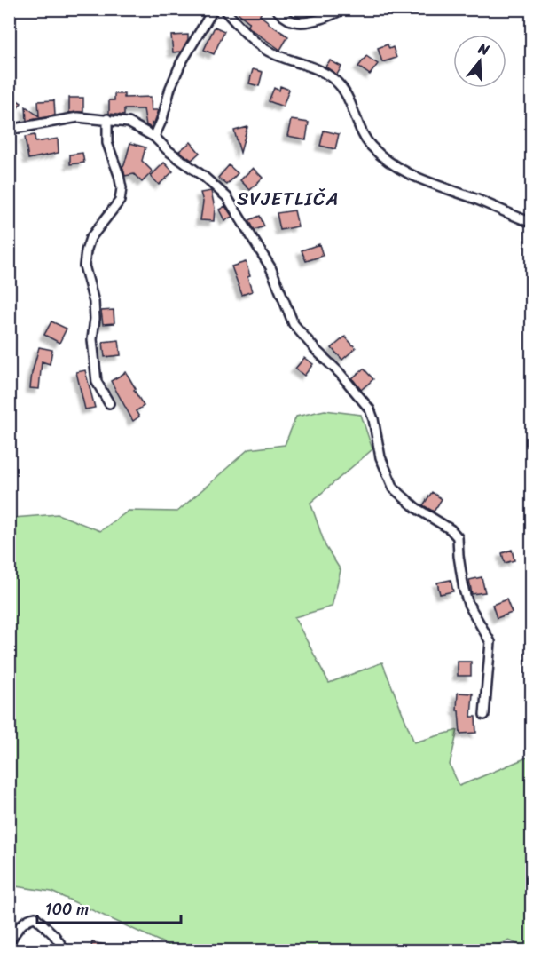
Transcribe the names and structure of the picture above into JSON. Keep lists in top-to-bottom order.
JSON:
{
  "districts": ["SVJETLIČA"],
  "scale_bar": "100 m",
  "north": "top"
}
